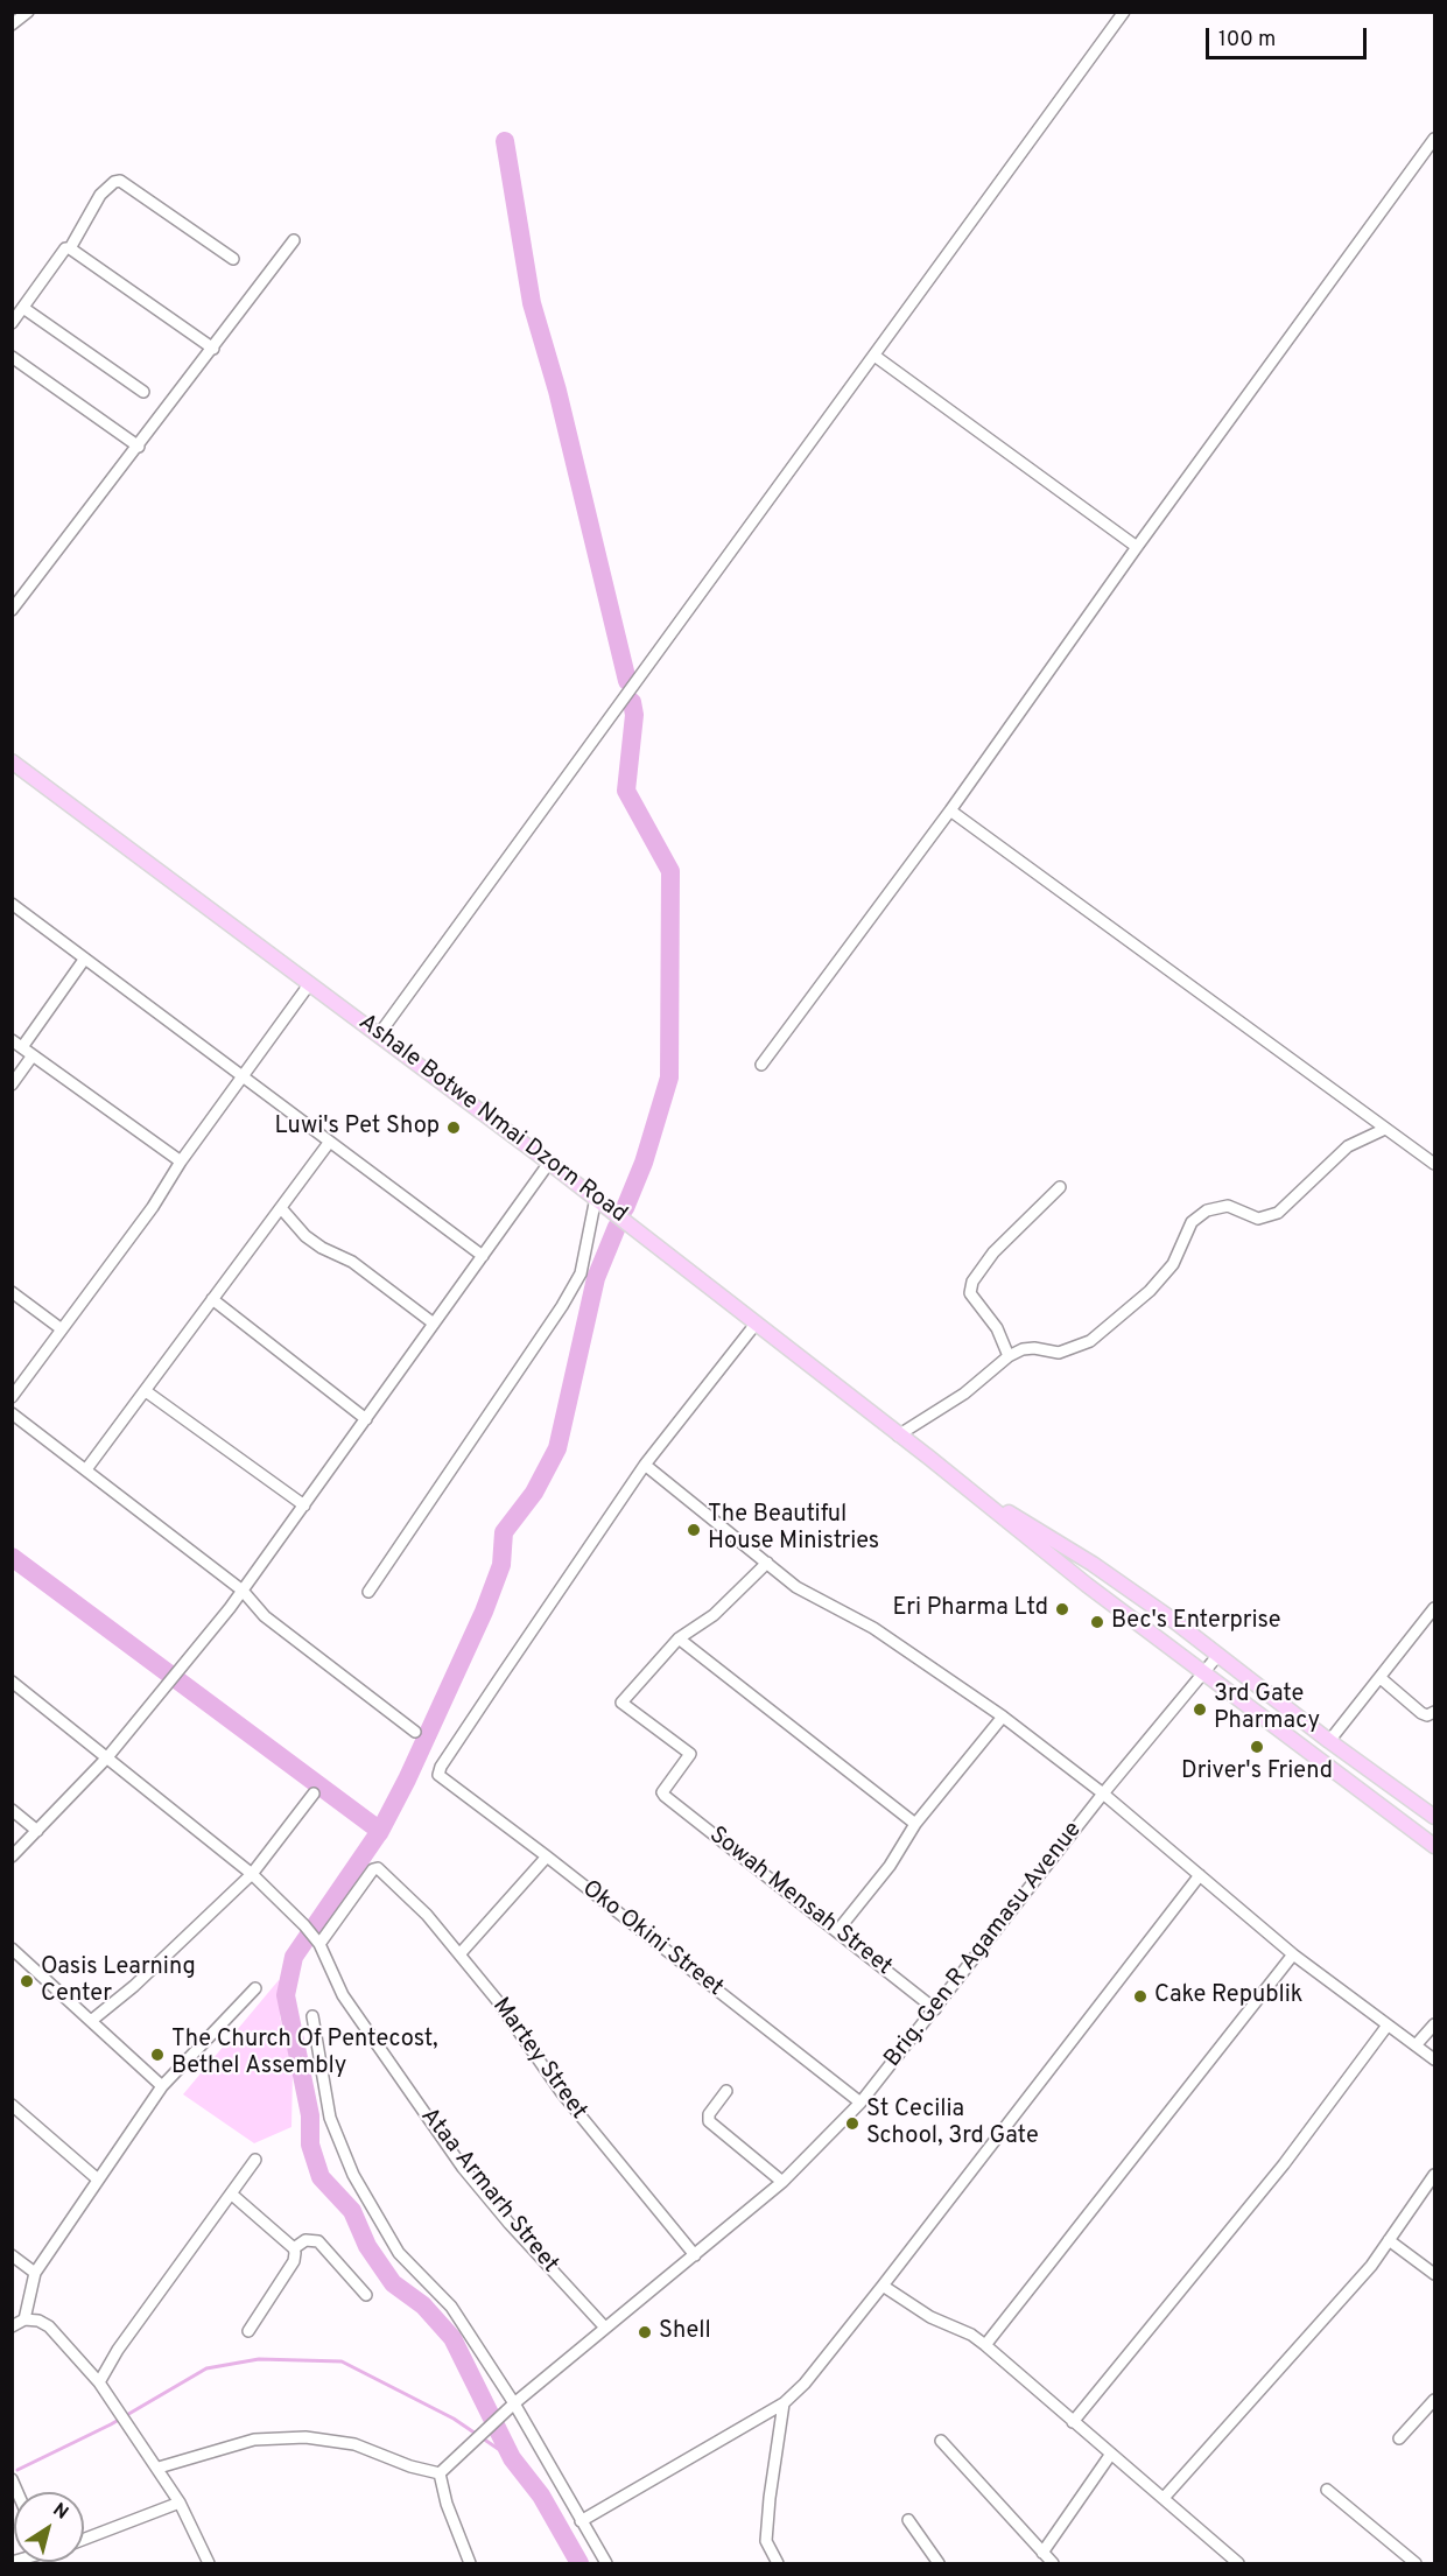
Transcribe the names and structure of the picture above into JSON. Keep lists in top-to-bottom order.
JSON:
{
  "streets": {
    "main road": ["Ashale Botwe Nmai Dzorn Road"],
    "street": [
      "Sowah Mensah Street",
      "Oko Okini Street",
      "Brig. Gen R Agamasu Avenue",
      "Martey Street",
      "Ataa Armarh Street"
    ]
  },
  "crossings": [
    ["Ashale Botwe Nmai Dzorn Road", "Brig. Gen R Agamasu Avenue"],
    ["Sowah Mensah Street", "Brig. Gen R Agamasu Avenue"],
    ["Oko Okini Street", "Brig. Gen R Agamasu Avenue"],
    ["Brig. Gen R Agamasu Avenue", "Martey Street"],
    ["Brig. Gen R Agamasu Avenue", "Ataa Armarh Street"],
    ["Martey Street", "Ataa Armarh Street"]
  ],
  "places": [
    "Luwi's Pet Shop",
    "The Beautiful House Ministries",
    "Eri Pharma Ltd",
    "Bec's Enterprise",
    "3rd Gate Pharmacy",
    "Driver's Friend",
    "Oasis Learning Center",
    "Cake Republik",
    "The Church Of Pentecost, Bethel Assembly",
    "St Cecilia School, 3rd Gate",
    "Shell"
  ],
  "scale_bar": "100 m",
  "north": "top right"
}
